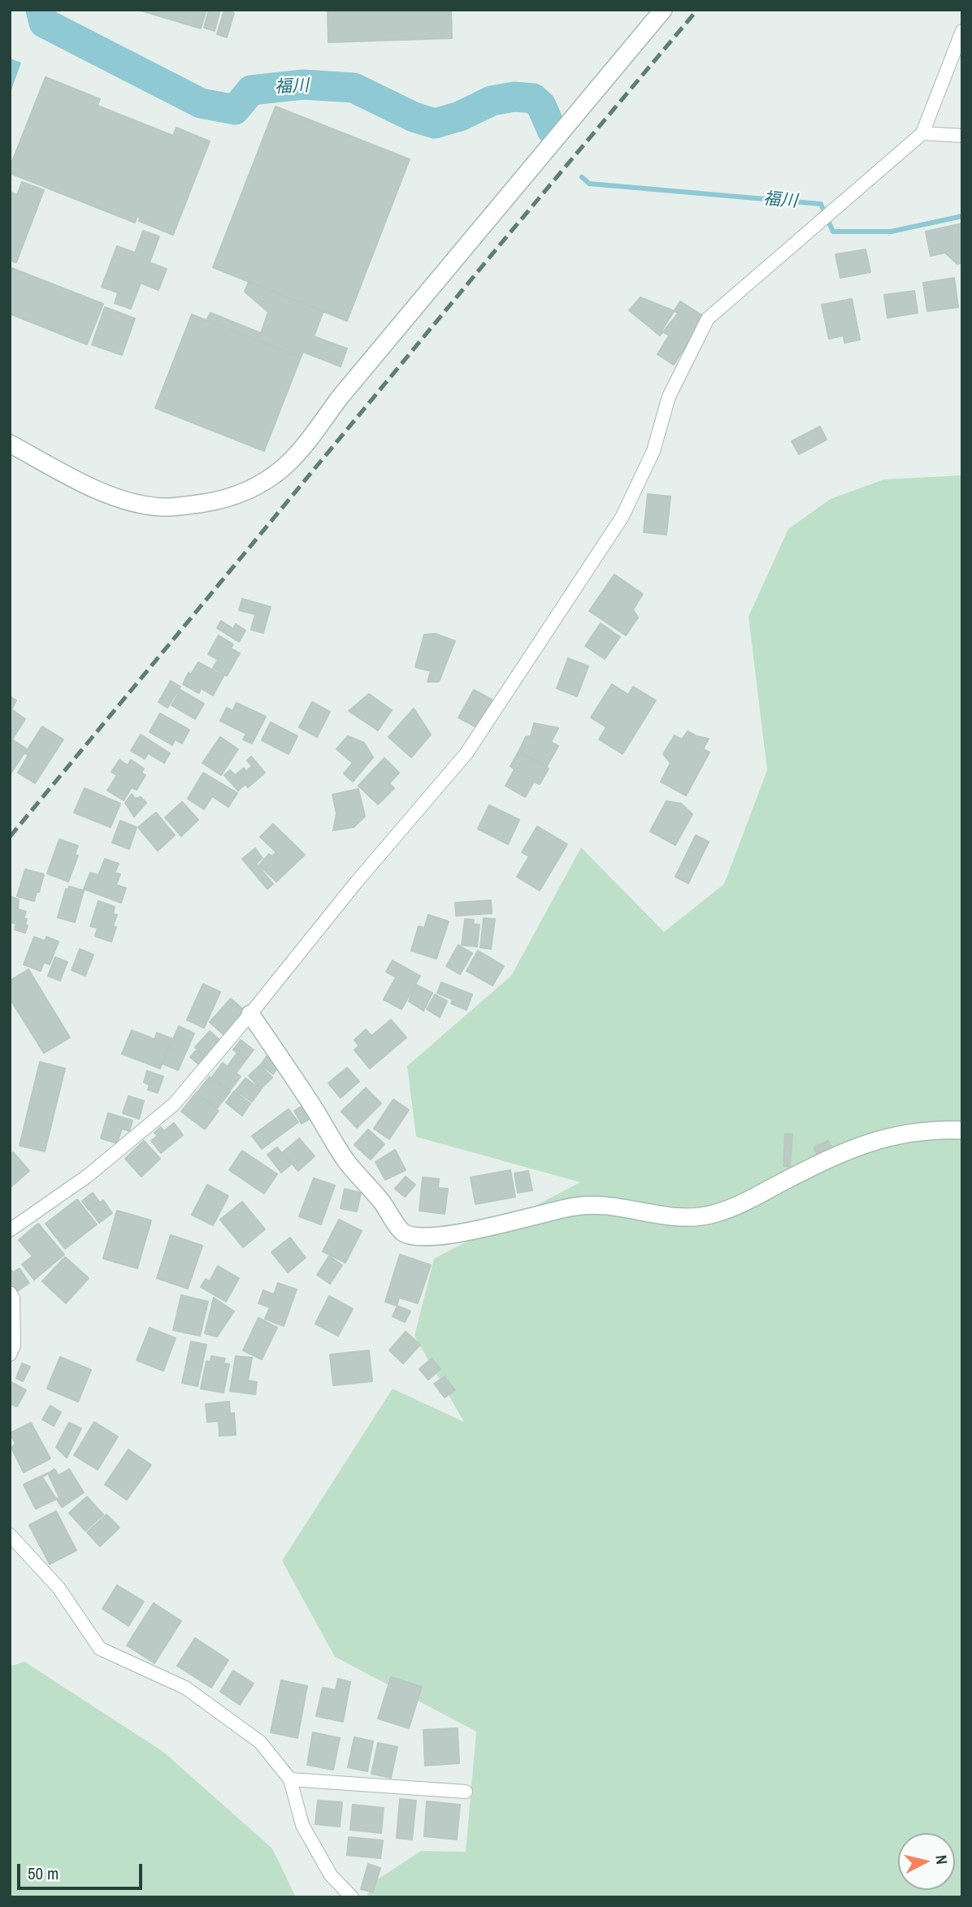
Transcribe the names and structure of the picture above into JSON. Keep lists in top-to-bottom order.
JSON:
{
  "water": ["福川"],
  "scale_bar": "50 m",
  "north": "right"
}
